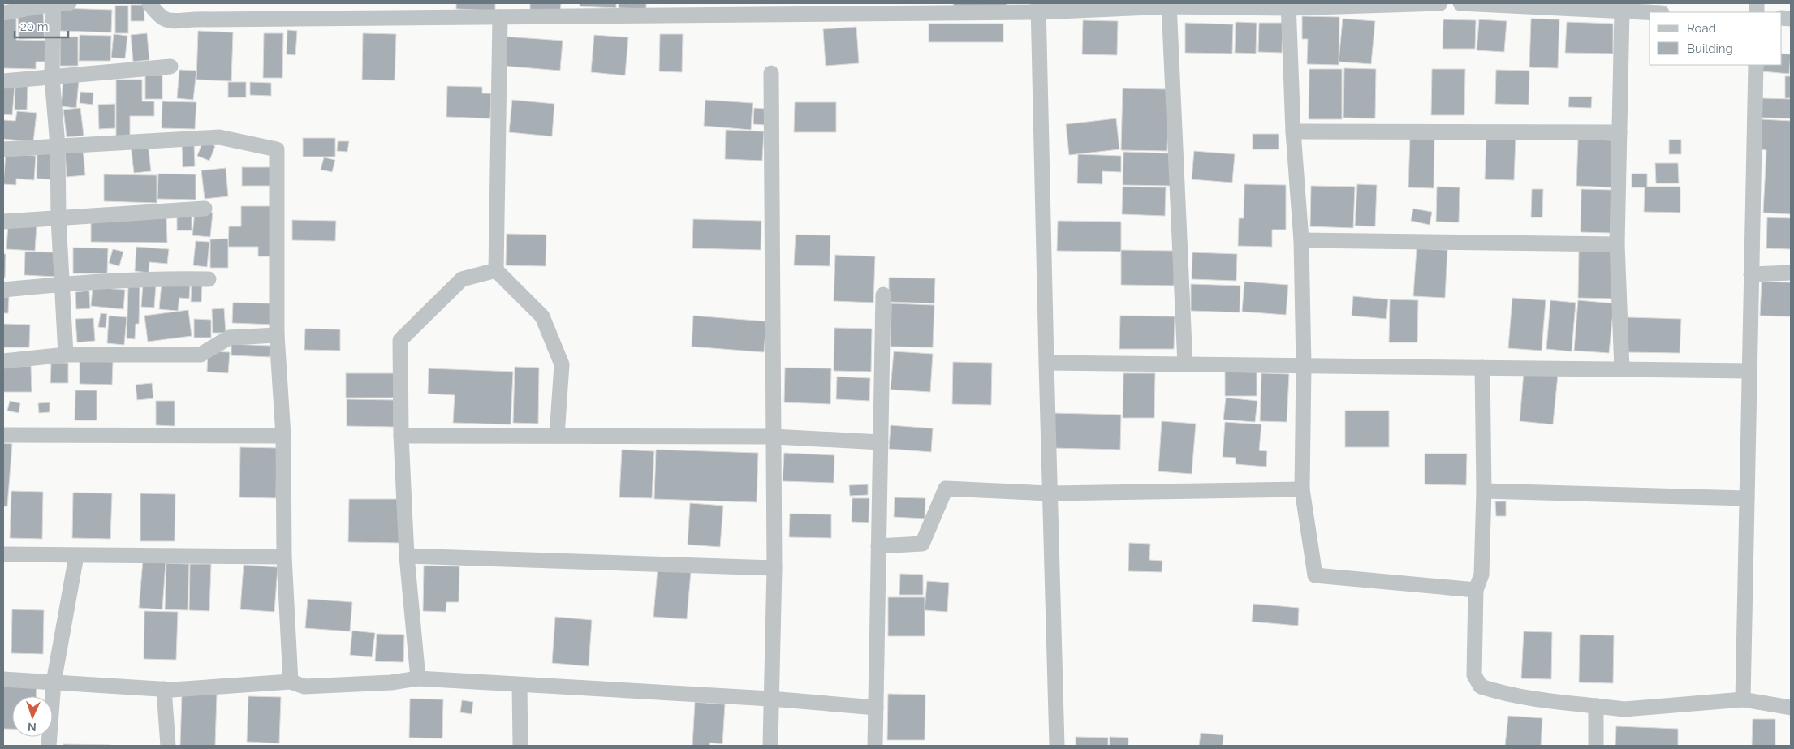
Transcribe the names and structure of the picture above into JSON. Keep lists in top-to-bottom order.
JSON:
{
  "legend": ["Road", "Building"],
  "scale_bar": "20 m",
  "north": "bottom"
}
